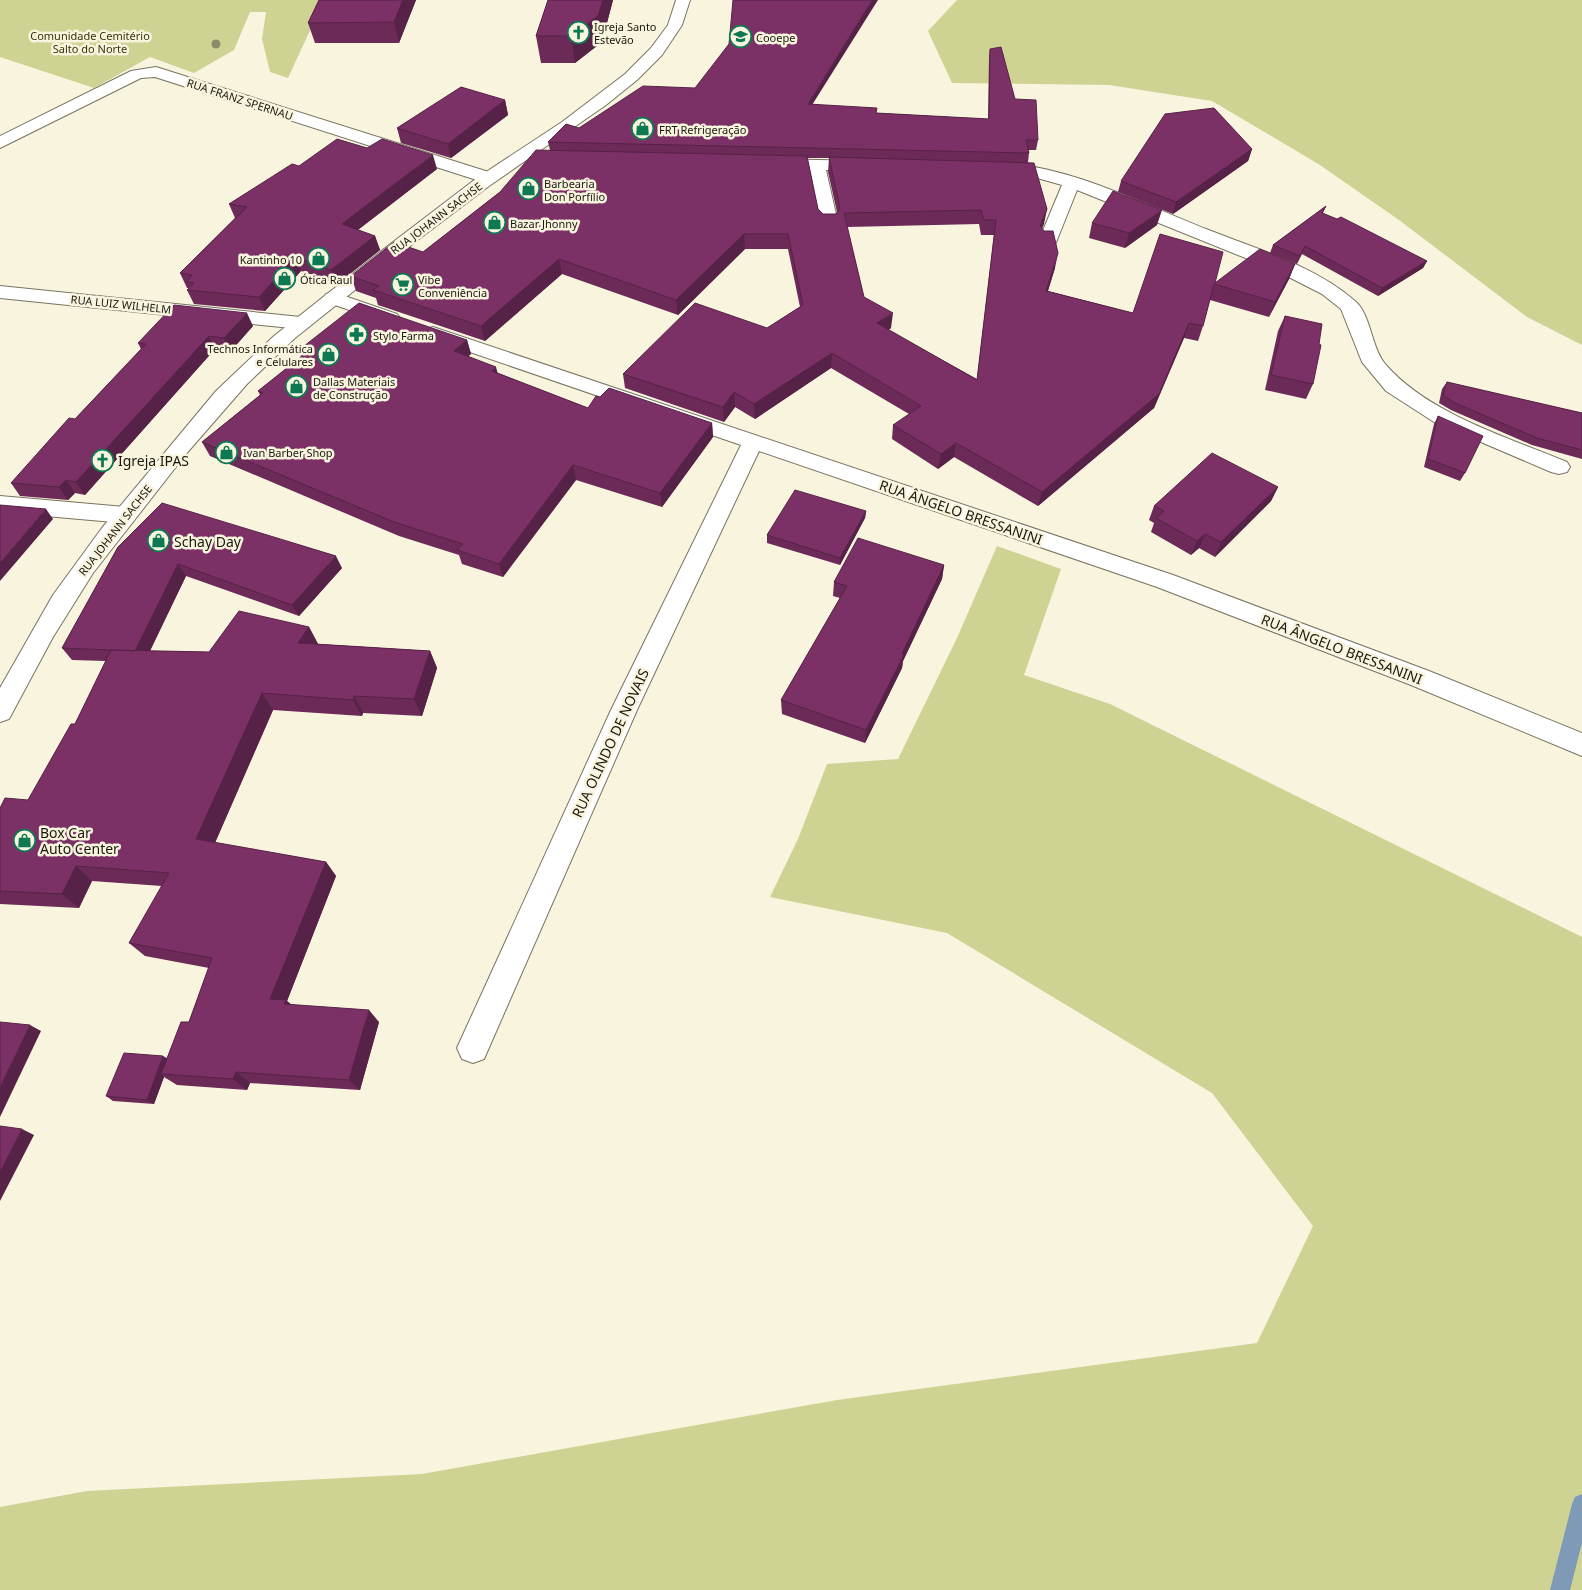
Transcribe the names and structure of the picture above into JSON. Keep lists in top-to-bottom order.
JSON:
{
  "streets": {
    "street": [
      "RUA FRANZ SPERNAU",
      "RUA JOHANN SACHSE",
      "RUA LUIZ WILHELM",
      "RUA ÂNGELO BRESSANINI",
      "RUA OLINDO DE NOVAIS"
    ]
  },
  "crossings": [
    ["RUA FRANZ SPERNAU", "RUA JOHANN SACHSE"],
    ["RUA JOHANN SACHSE", "RUA LUIZ WILHELM"],
    ["RUA JOHANN SACHSE", "RUA ÂNGELO BRESSANINI"],
    ["RUA ÂNGELO BRESSANINI", "RUA OLINDO DE NOVAIS"]
  ],
  "parks": ["Comunidade Cemitério Salto do Norte"],
  "places": {
    "church": ["Igreja Santo Estevão", "Igreja IPAS"],
    "school or university": ["Cooepe"],
    "shop": [
      "FRT Refrigeração",
      "Barbearia Don Porfílio",
      "Bazar Jhonny",
      "Kantinho 10",
      "Ótica Raul",
      "Technos Informática e Celulares",
      "Dallas Materiais de Construção",
      "Ivan Barber Shop",
      "Schay Day",
      "Box Car Auto Center"
    ],
    "supermarket": ["Vibe Conveniência"],
    "pharmacy": ["Stylo Farma"]
  }
}
